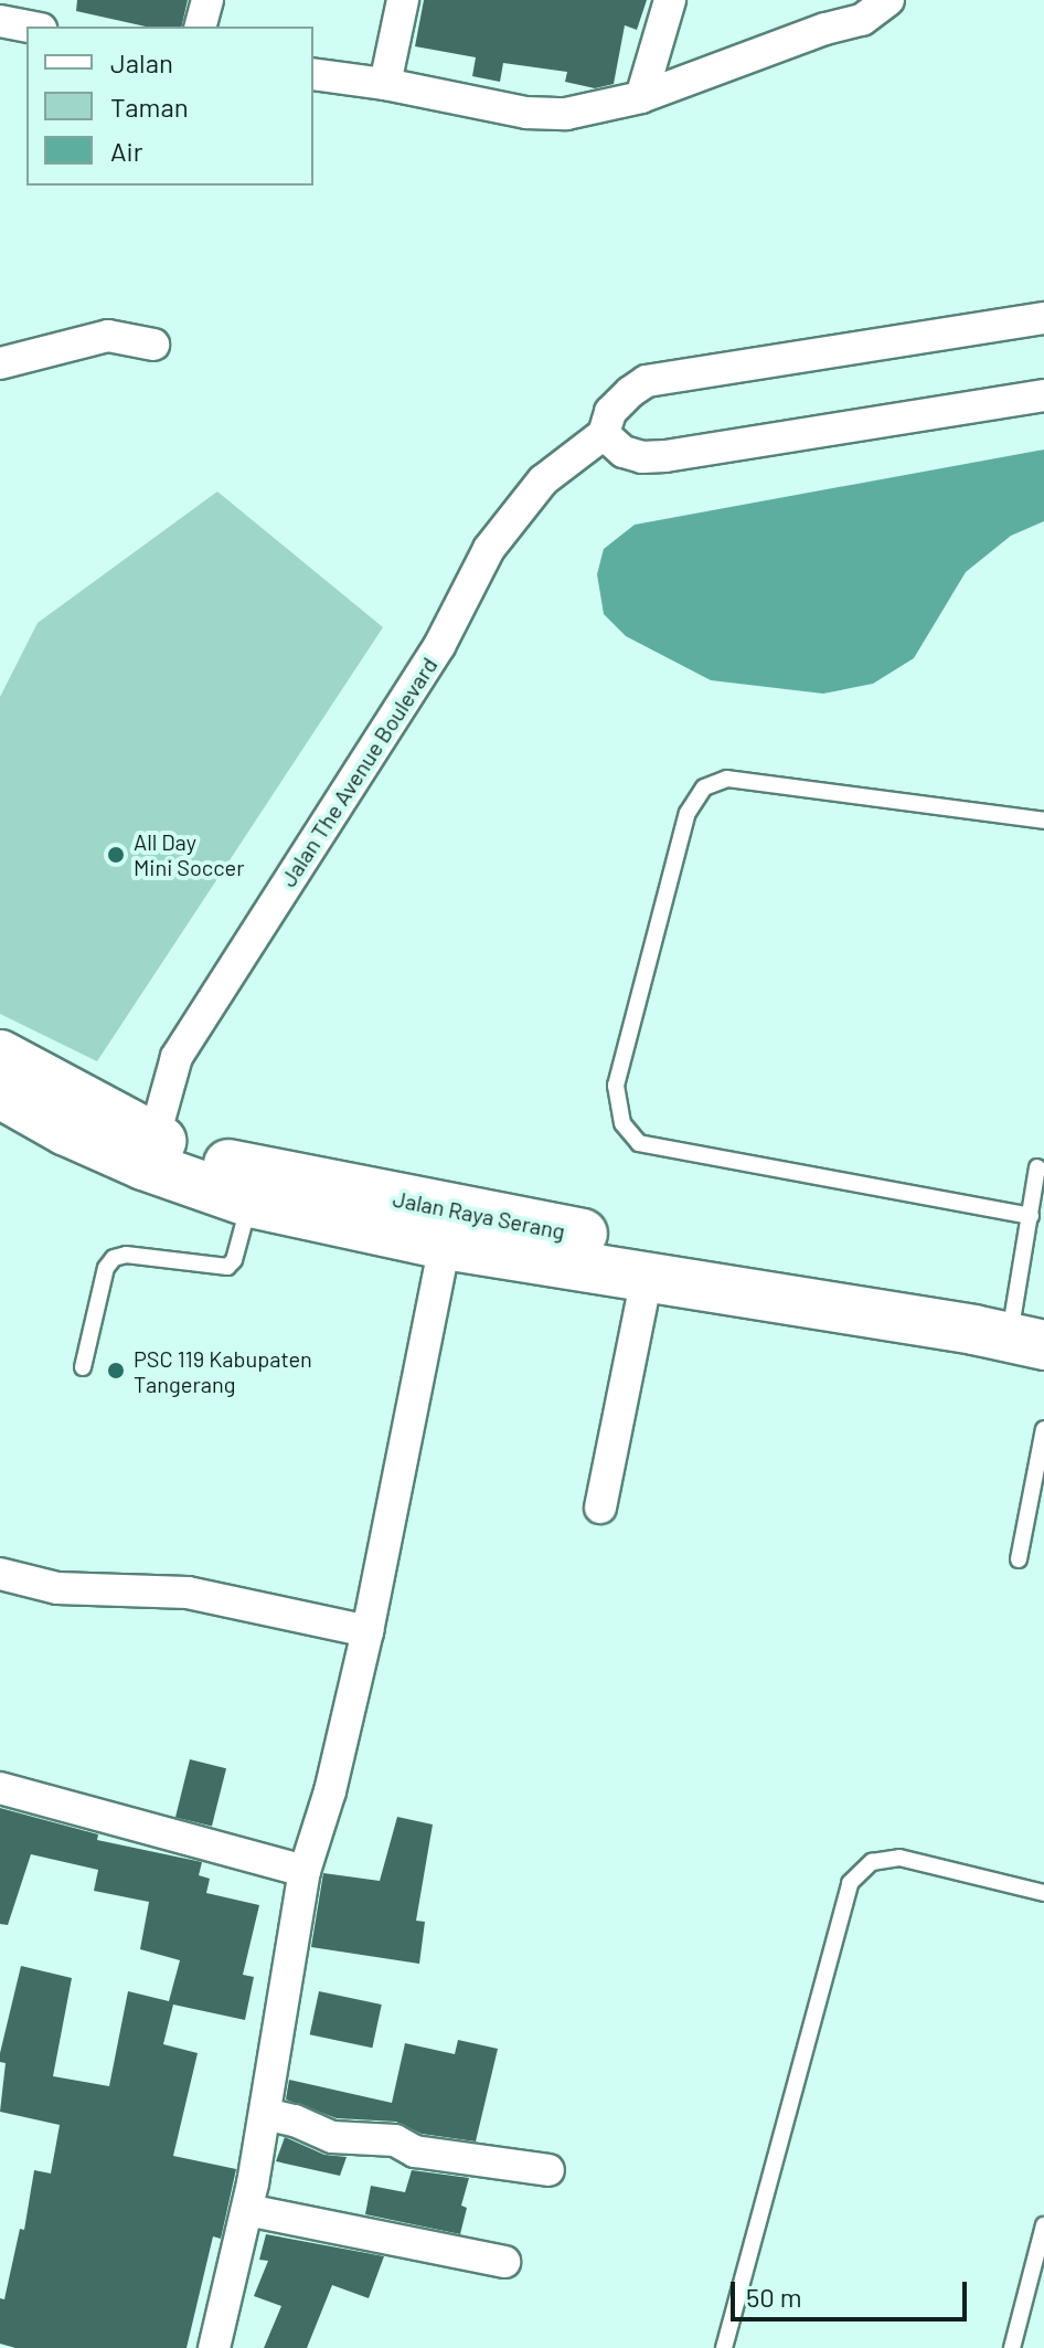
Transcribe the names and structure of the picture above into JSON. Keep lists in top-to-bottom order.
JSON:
{
  "streets": {
    "highway": ["Jalan Raya Serang"],
    "street": ["Jalan The Avenue Boulevard"]
  },
  "crossings": [
    ["Jalan The Avenue Boulevard", "Jalan Raya Serang"]
  ],
  "places": ["All Day Mini Soccer", "PSC 119 Kabupaten Tangerang"],
  "legend": ["Jalan", "Taman", "Air"],
  "scale_bar": "50 m"
}
